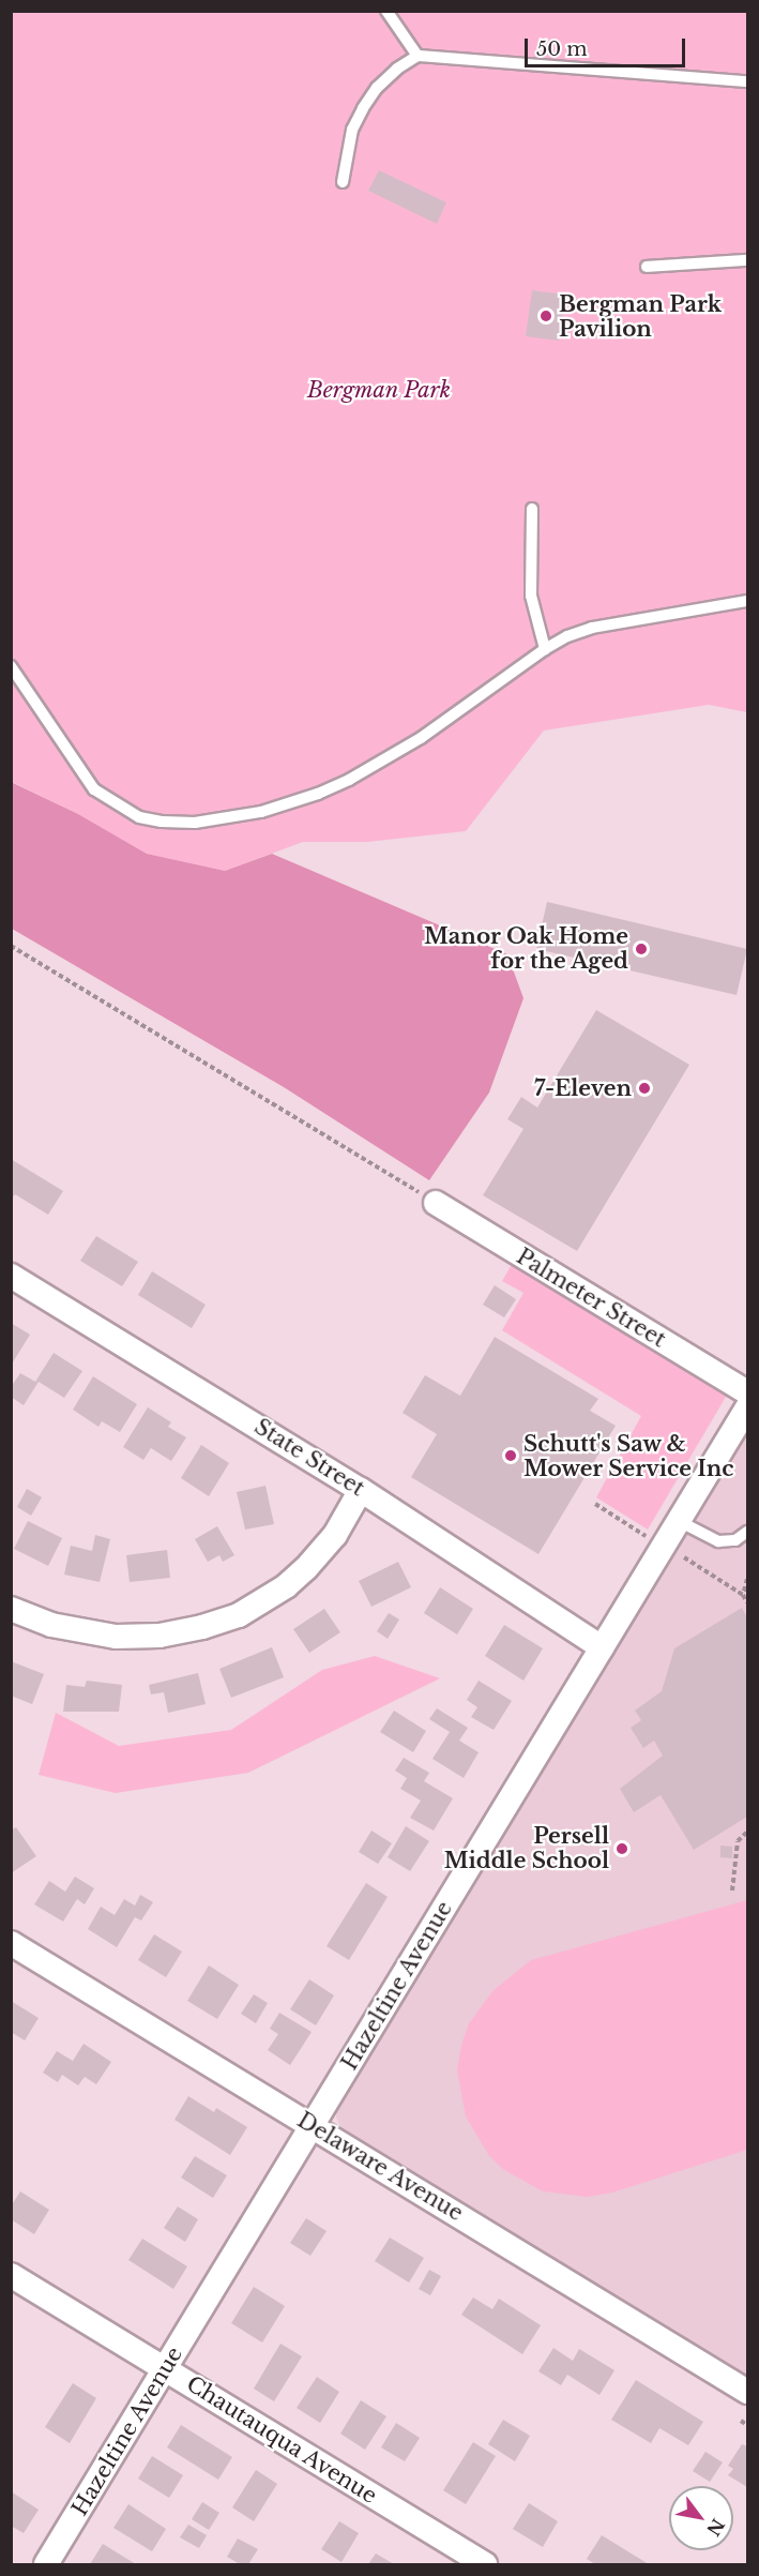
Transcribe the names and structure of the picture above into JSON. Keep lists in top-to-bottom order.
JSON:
{
  "streets": {
    "street": [
      "Palmeter Street",
      "State Street",
      "Hazeltine Avenue",
      "Delaware Avenue",
      "Chautauqua Avenue"
    ]
  },
  "crossings": [
    ["State Street", "Hazeltine Avenue"],
    ["Hazeltine Avenue", "Delaware Avenue"],
    ["Hazeltine Avenue", "Chautauqua Avenue"]
  ],
  "parks": ["Bergman Park"],
  "places": [
    "Bergman Park Pavilion",
    "Manor Oak Home for the Aged",
    "7-Eleven",
    "Schutt's Saw & Mower Service Inc",
    "Persell Middle School"
  ],
  "scale_bar": "50 m",
  "north": "bottom right"
}
